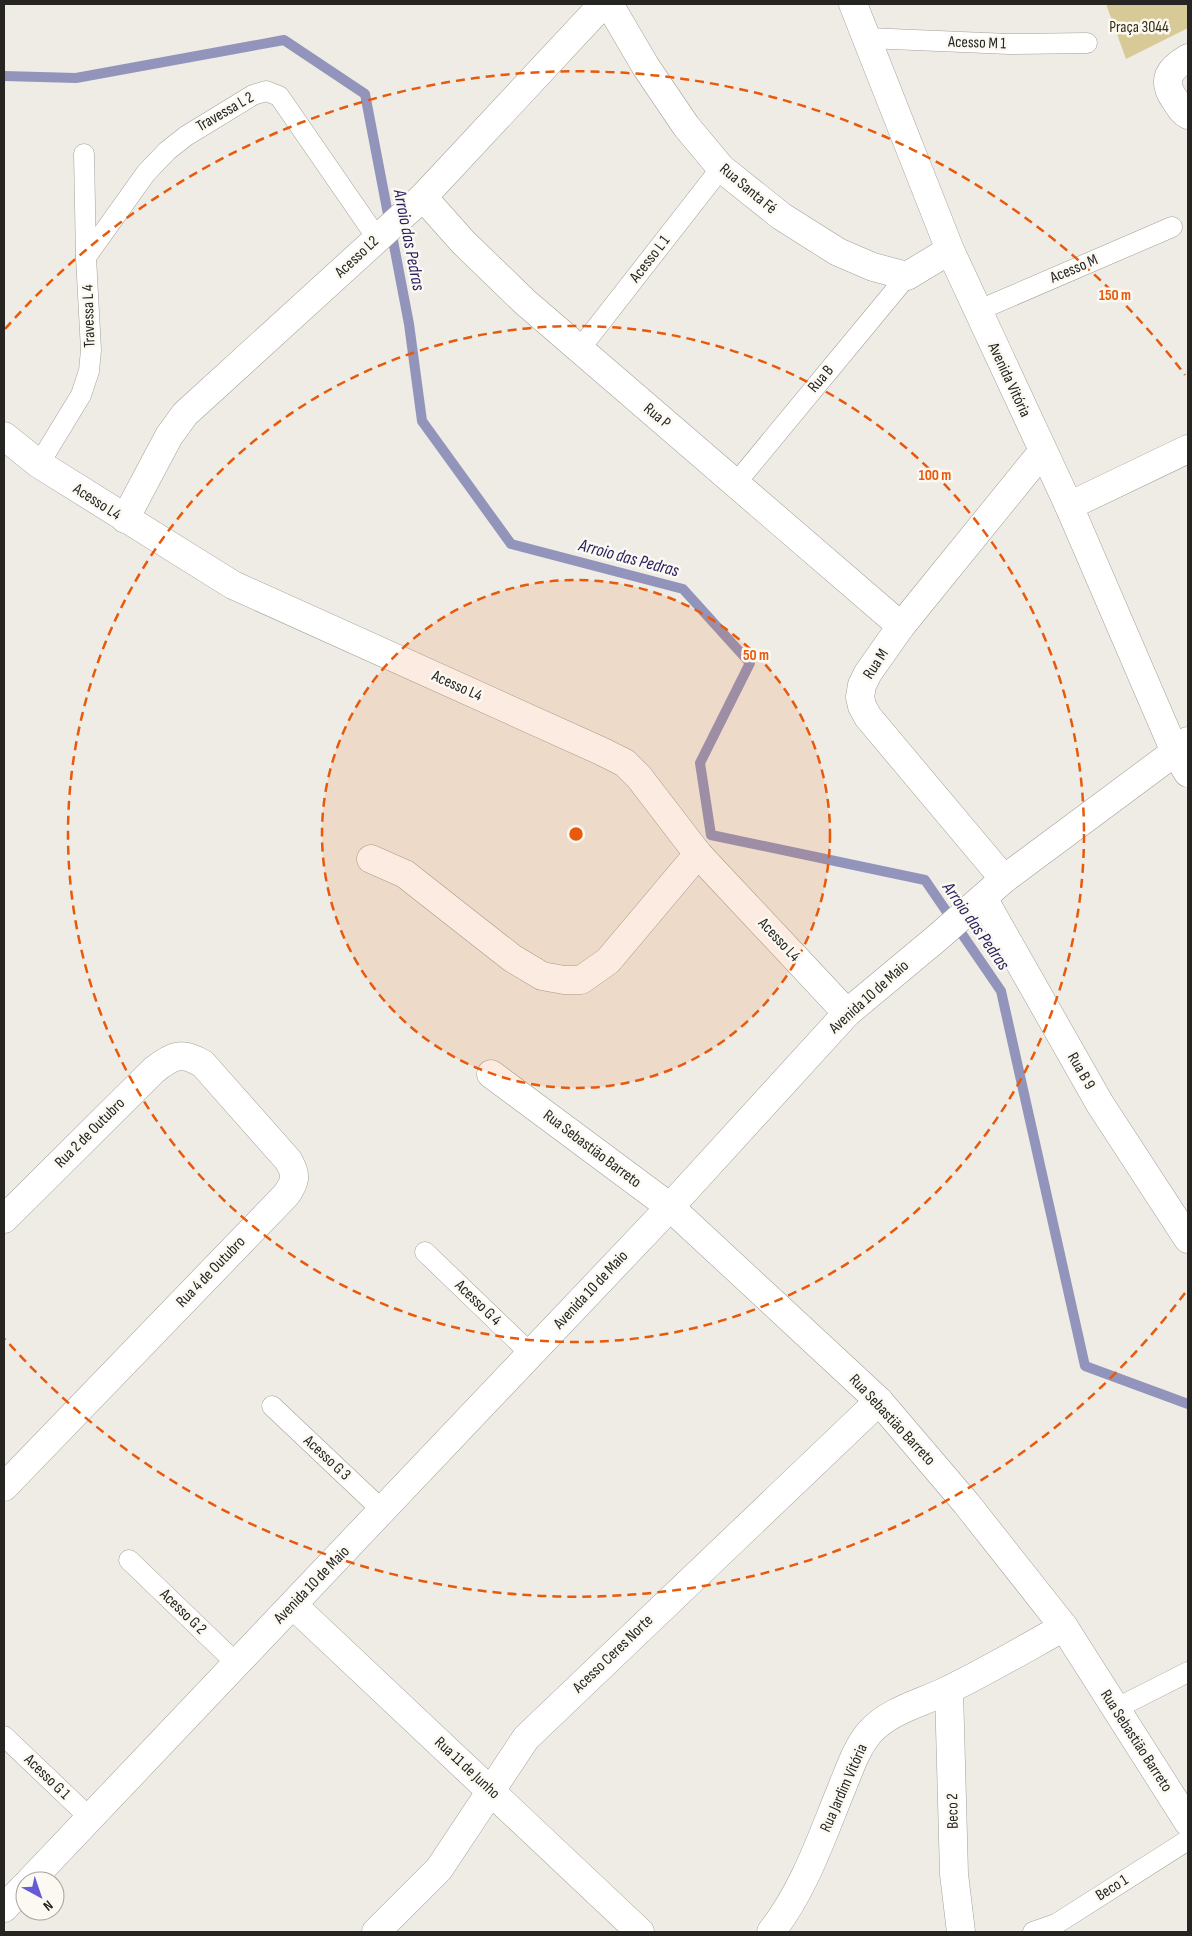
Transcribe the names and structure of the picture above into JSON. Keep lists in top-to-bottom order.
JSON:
{
  "streets": {
    "street": [
      "Rua Santa Fé",
      "Acesso L2",
      "Avenida Vitória",
      "Rua P",
      "Acesso L4",
      "Rua M",
      "Avenida 10 de Maio",
      "Rua B 9",
      "Rua 2 de Outubro",
      "Rua Sebastião Barreto",
      "Rua 4 de Outubro",
      "Acesso Ceres Norte",
      "Rua 11 de Junho",
      "Rua Jardim Vitória",
      "Beco 2"
    ],
    "lane": [
      "Acesso M 1",
      "Travessa L 2",
      "Acesso L 1",
      "Acesso M",
      "Travessa L 4",
      "Rua B",
      "Acesso G 4",
      "Acesso G 3",
      "Acesso G 2",
      "Acesso G 1",
      "Beco 1"
    ]
  },
  "crossings": [
    ["Acesso M 1", "Avenida Vitória"],
    ["Travessa L 2", "Acesso L2"],
    ["Travessa L 2", "Travessa L 4"],
    ["Rua Santa Fé", "Acesso L 1"],
    ["Rua Santa Fé", "Rua B"],
    ["Acesso L2", "Rua P"],
    ["Acesso L2", "Acesso L4"],
    ["Acesso L 1", "Rua P"],
    ["Acesso M", "Avenida Vitória"],
    ["Travessa L 4", "Acesso L4"],
    ["Rua B", "Rua P"],
    ["Avenida Vitória", "Rua M"],
    ["Avenida Vitória", "Avenida 10 de Maio"],
    ["Rua P", "Rua M"],
    ["Acesso L4", "Avenida 10 de Maio"],
    ["Rua M", "Avenida 10 de Maio"],
    ["Avenida 10 de Maio", "Rua B 9"],
    ["Avenida 10 de Maio", "Rua Sebastião Barreto"],
    ["Avenida 10 de Maio", "Acesso G 4"],
    ["Avenida 10 de Maio", "Acesso G 3"],
    ["Avenida 10 de Maio", "Acesso G 2"],
    ["Avenida 10 de Maio", "Rua 11 de Junho"],
    ["Avenida 10 de Maio", "Acesso G 1"],
    ["Rua 2 de Outubro", "Rua 4 de Outubro"],
    ["Rua Sebastião Barreto", "Acesso Ceres Norte"],
    ["Rua Sebastião Barreto", "Rua Jardim Vitória"],
    ["Acesso Ceres Norte", "Rua 11 de Junho"],
    ["Rua Jardim Vitória", "Beco 2"]
  ],
  "water": ["Arroio das Pedras"],
  "parks": ["Praça 3044"],
  "north": "bottom right",
  "rings": ["150 m", "100 m", "50 m"]
}
